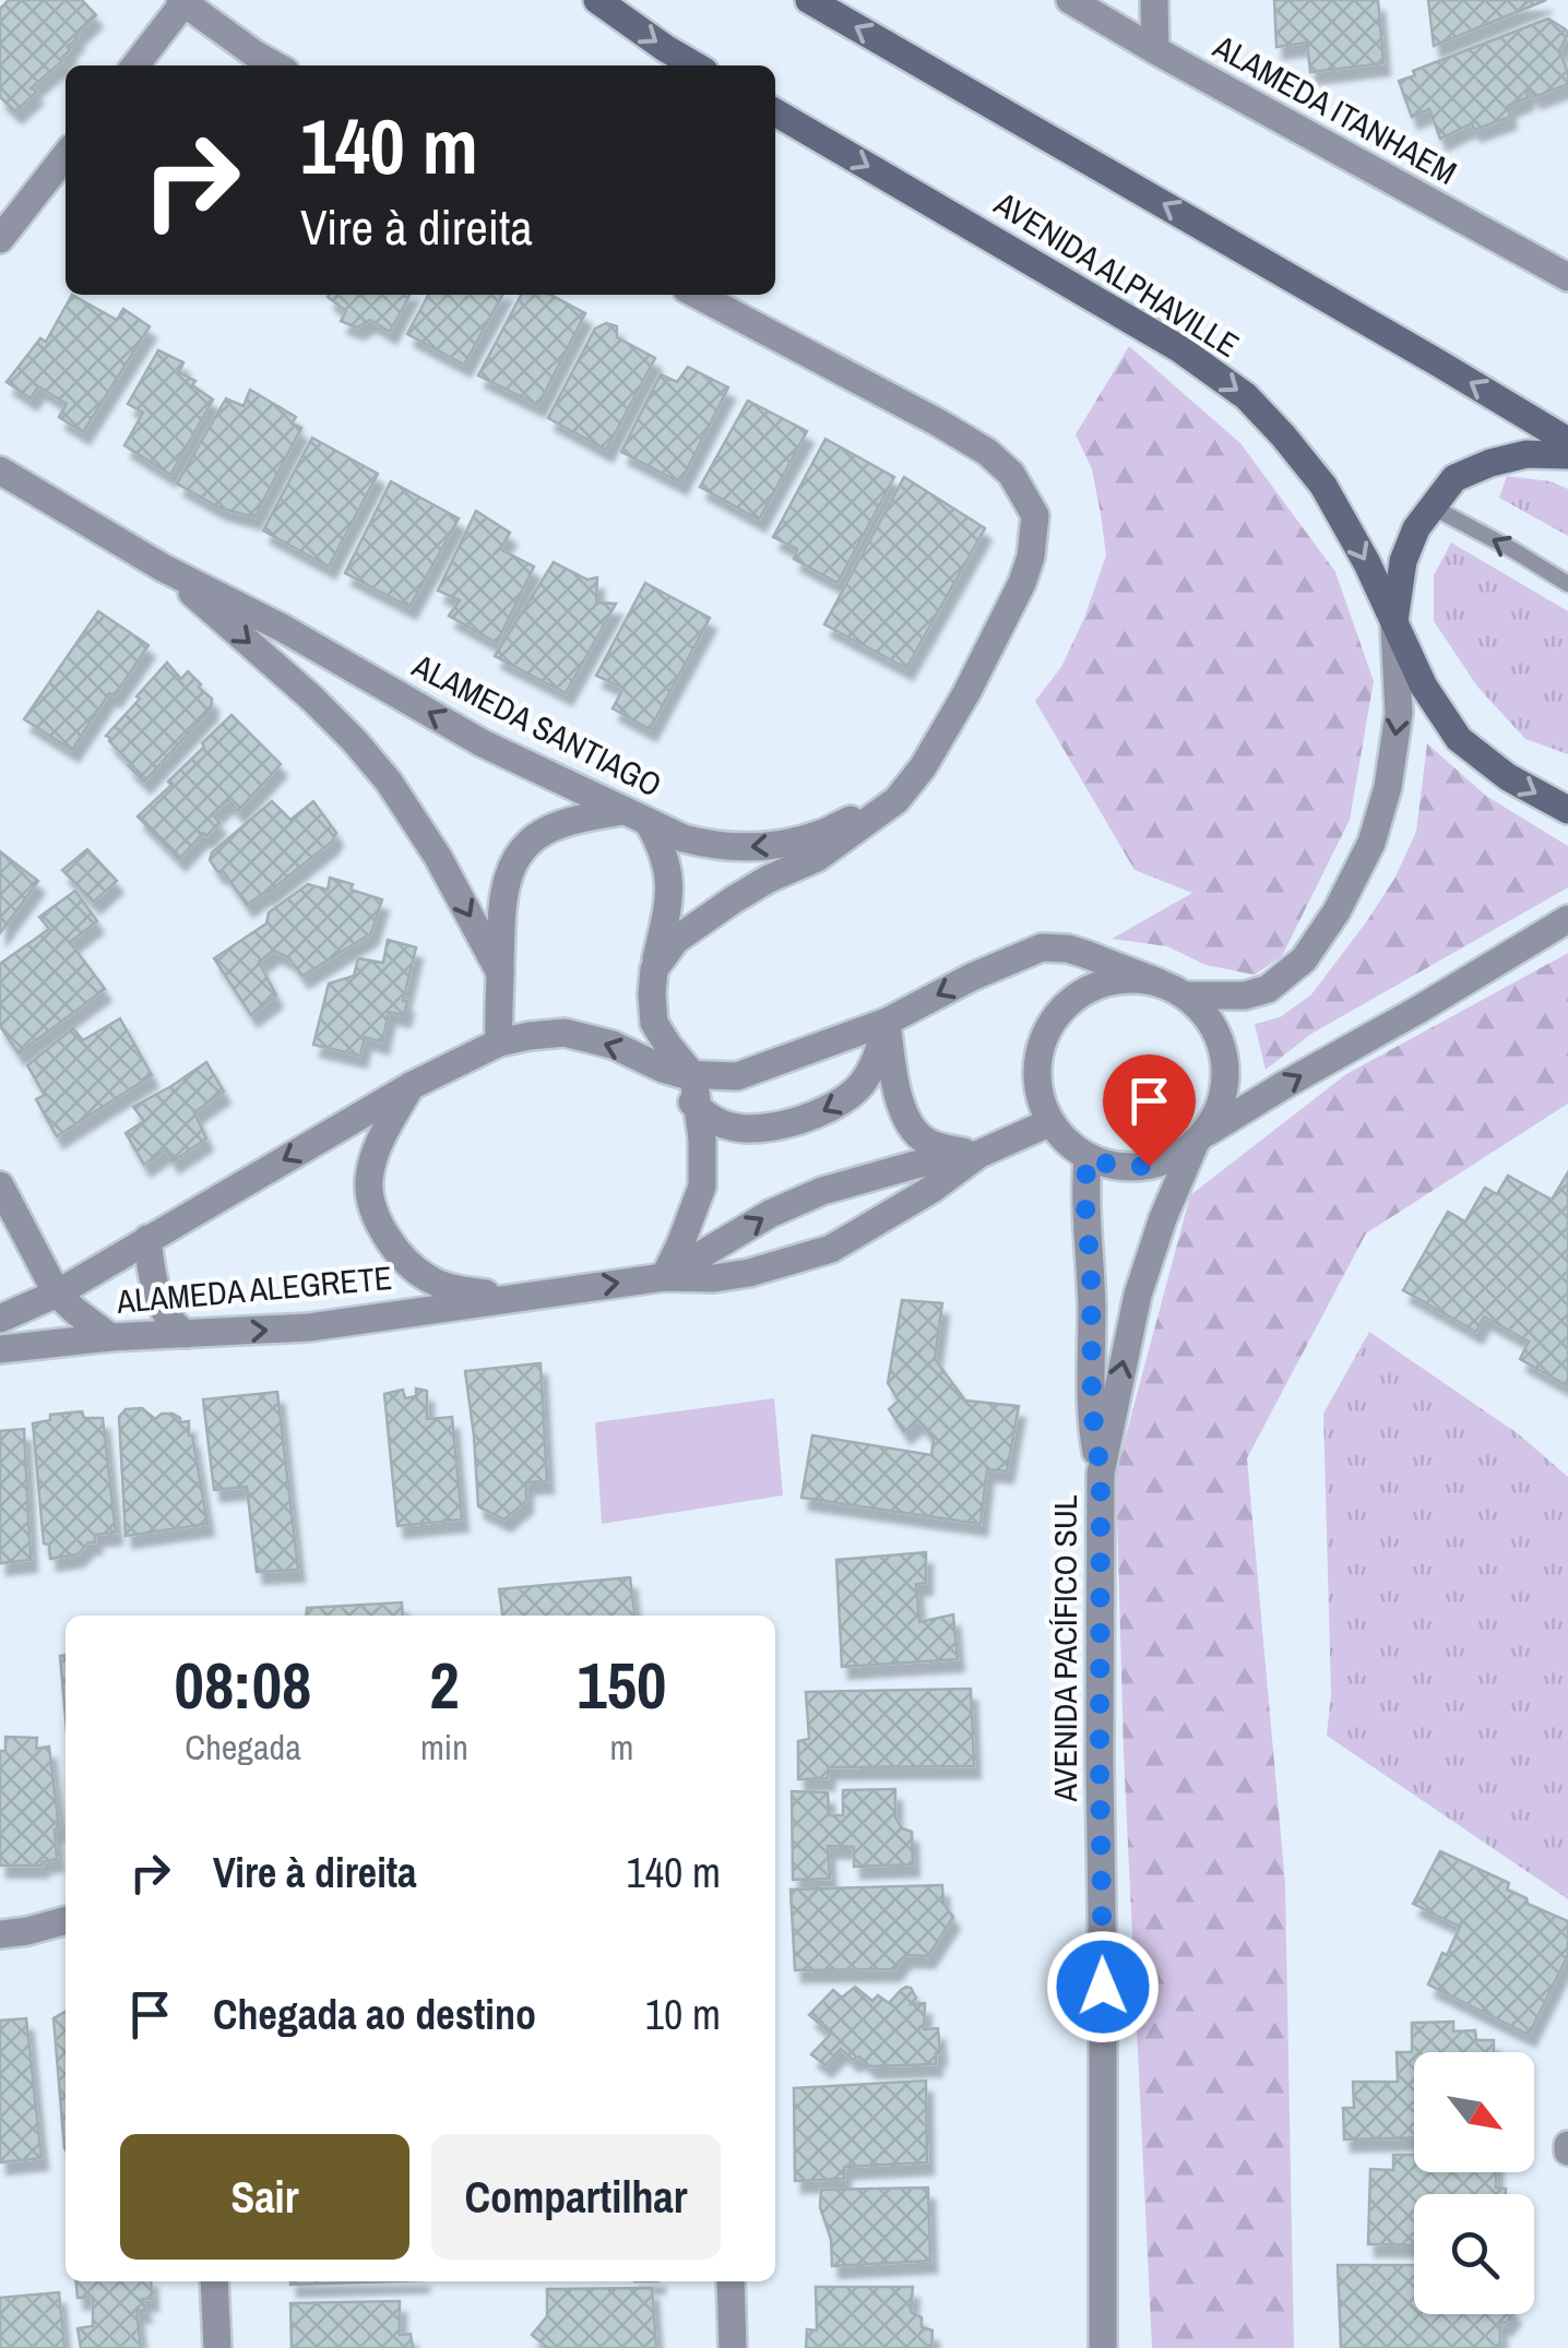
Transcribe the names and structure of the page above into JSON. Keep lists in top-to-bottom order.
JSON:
{
  "streets": {
    "main road": ["AVENIDA ALPHAVILLE"],
    "street": [
      "ALAMEDA ITANHAEM",
      "ALAMEDA SANTIAGO",
      "ALAMEDA ALEGRETE",
      "AVENIDA PACÍFICO SUL"
    ]
  },
  "crossings": [
    ["ALAMEDA ALEGRETE", "AVENIDA PACÍFICO SUL"]
  ],
  "north": "bottom right",
  "page": {
    "turn": ["140 m", "Vire à direita"],
    "eta": [
      "08:08",
      "Chegada",
      "2",
      "min",
      "150",
      "m"
    ],
    "list": [
      {
        "name": "Vire à direita",
        "value": "140 m"
      },
      {
        "name": "Chegada ao destino",
        "value": "10 m"
      }
    ],
    "buttons": ["Sair", "Compartilhar"]
  }
}
